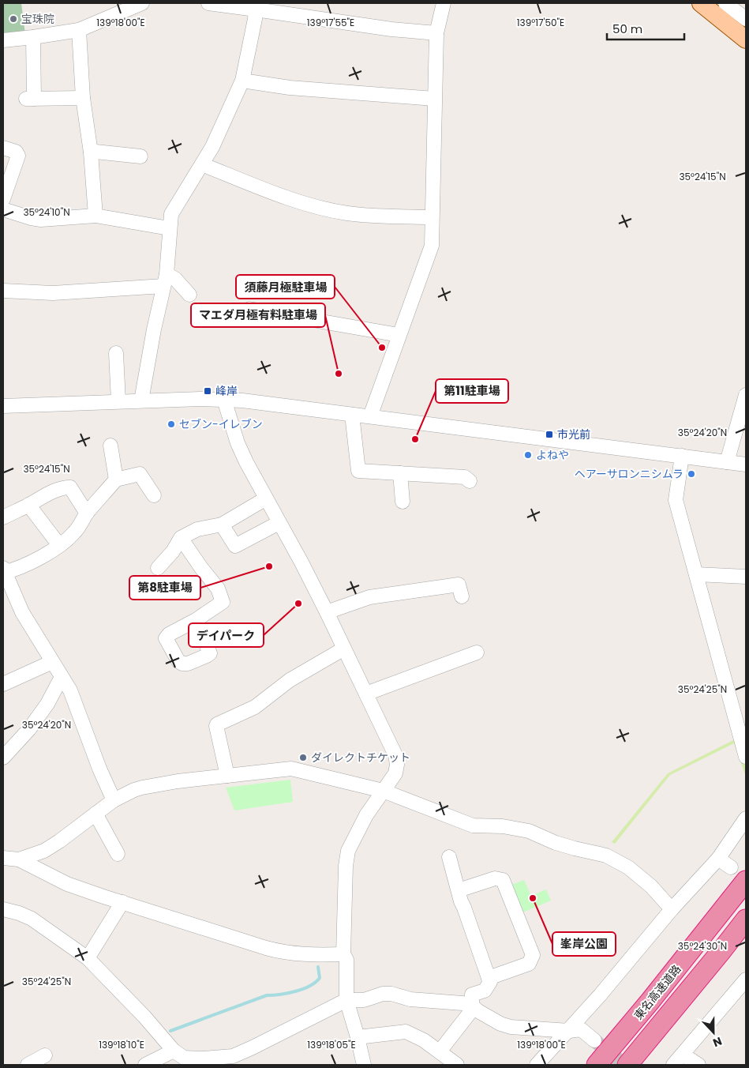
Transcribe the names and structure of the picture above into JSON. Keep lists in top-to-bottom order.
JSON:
{
  "streets": {
    "highway": ["東名高速道路"]
  },
  "places": {
    "other": [
      "宝珠院",
      "須藤月極駐車場",
      "マエダ月極有料駐車場",
      "セブン-イレブン",
      "第11駐車場",
      "よねや",
      "ヘアーサロンニシムラ",
      "第8駐車場",
      "デイパーク",
      "ダイレクトチケット",
      "峯岸公園"
    ],
    "transit": ["峰岸", "市光前"]
  },
  "scale_bar": "50 m",
  "north": "bottom",
  "coordinates": [
    "139°17'55\"E",
    "139°18'00\"E",
    "139°17'50\"E",
    "35°24'15\"N",
    "35°24'10\"N",
    "35°24'20\"N",
    "35°24'25\"N",
    "35°24'30\"N",
    "139°18'10\"E",
    "139°18'05\"E"
  ]
}
